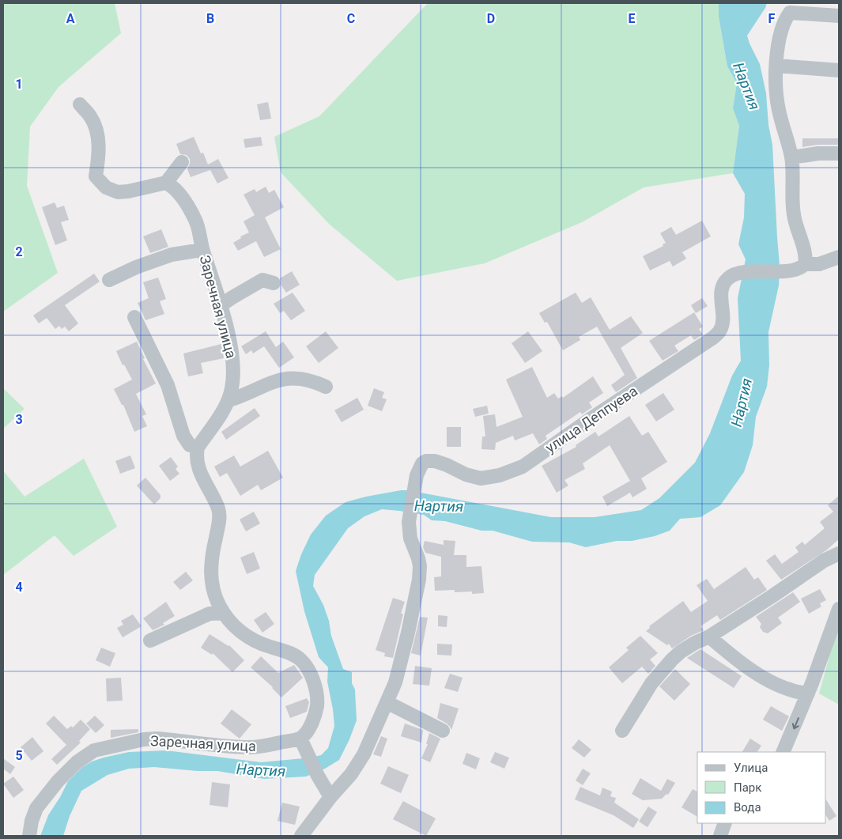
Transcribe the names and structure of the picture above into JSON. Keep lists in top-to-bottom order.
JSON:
{
  "streets": {
    "street": ["Заречная улица", "улица Деппуева"]
  },
  "water": ["Нартия"],
  "legend": ["Улица", "Парк", "Вода"],
  "grid": {
    "columns": [
      "A",
      "B",
      "C",
      "D",
      "E",
      "F"
    ],
    "rows": [
      "1",
      "2",
      "3",
      "4",
      "5"
    ]
  }
}
